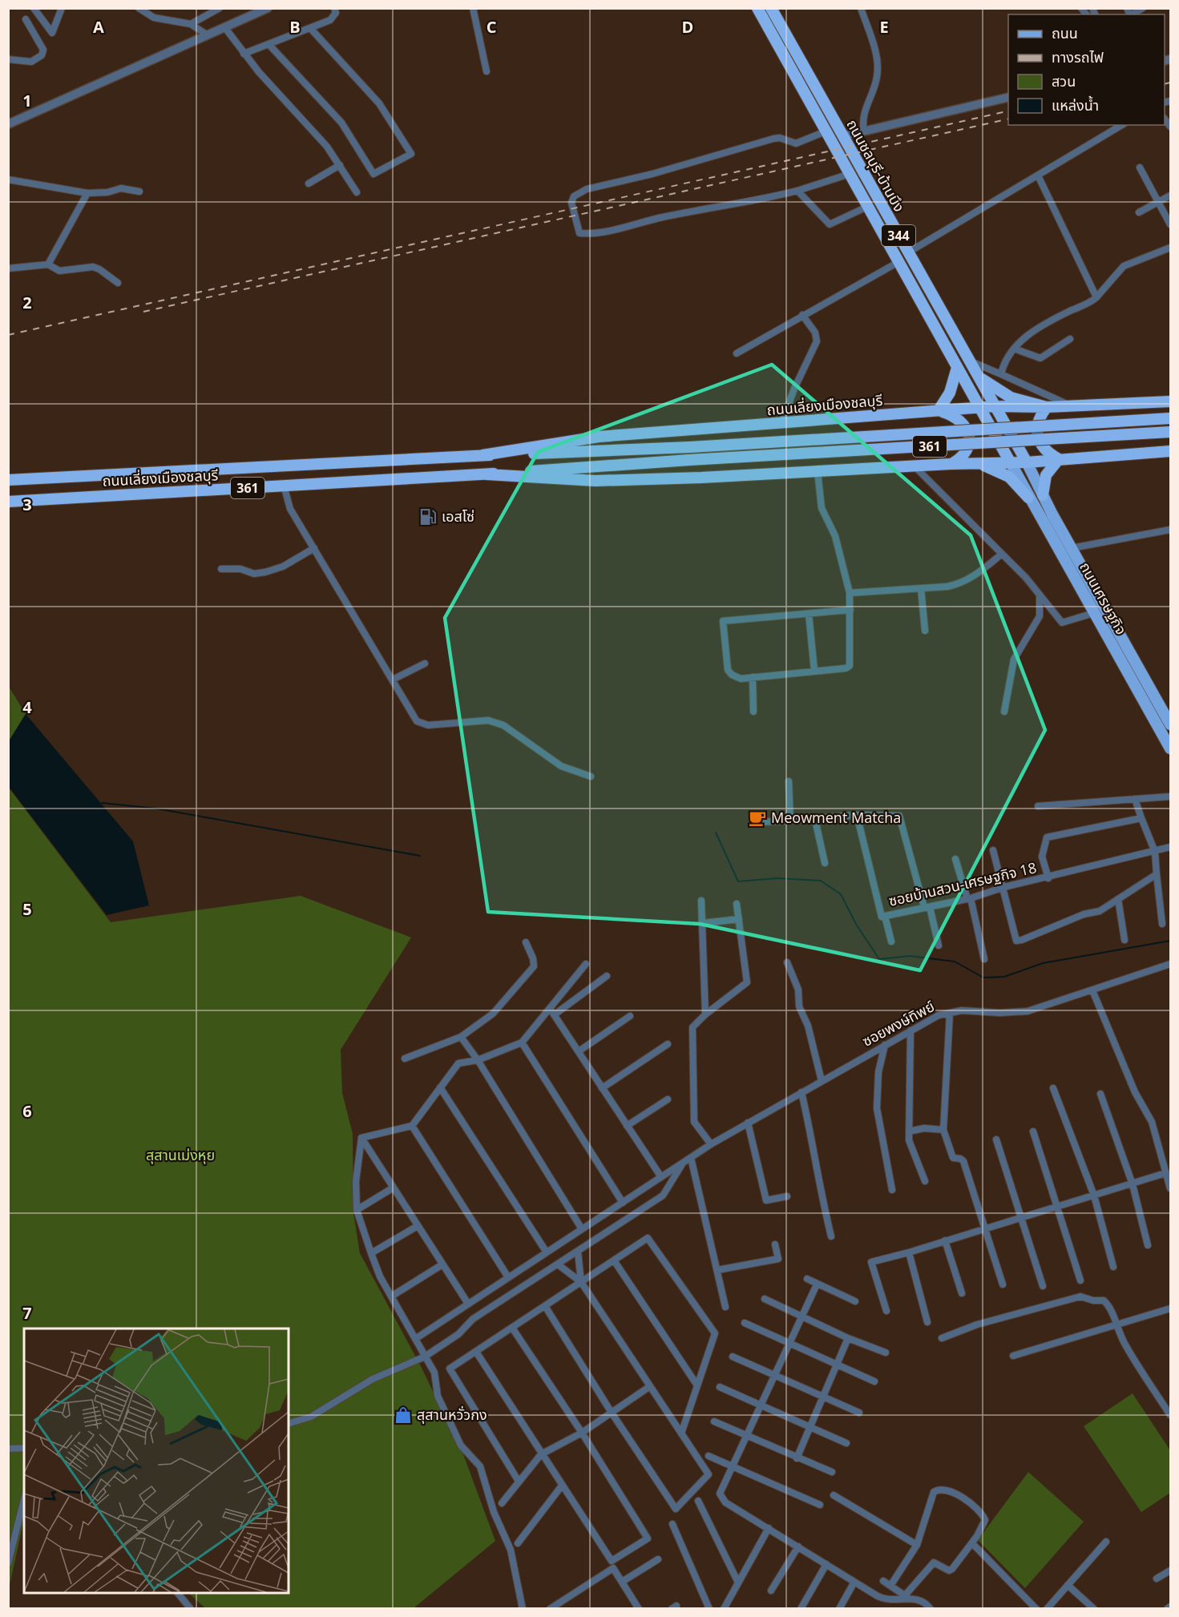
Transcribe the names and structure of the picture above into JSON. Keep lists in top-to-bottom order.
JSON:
{
  "streets": {
    "highway": [
      "ถนนชลบุรี-บ้านบึง",
      "344",
      "ถนนเลี่ยงเมืองชลบุรี",
      "361"
    ],
    "main road": ["ถนนเศรษฐกิจ"],
    "street": ["ซอยบ้านสวน-เศรษฐกิจ 18", "ซอยพงษ์ทิพย์"]
  },
  "crossings": [
    ["ถนนชลบุรี-บ้านบึง", "ถนนเลี่ยงเมืองชลบุรี"],
    ["ถนนชลบุรี-บ้านบึง", "ถนนเศรษฐกิจ"],
    ["ถนนเลี่ยงเมืองชลบุรี", "ถนนเศรษฐกิจ"]
  ],
  "parks": ["สุสานเม่งหุย"],
  "places": {
    "fuel station": ["เอสโซ่"],
    "cafe": ["Meowment Matcha"],
    "shop": ["สุสานหวั่วกง"]
  },
  "legend": [
    "ถนน",
    "ทางรถไฟ",
    "สวน",
    "แหล่งน้ำ"
  ],
  "grid": {
    "columns": [
      "A",
      "B",
      "C",
      "D",
      "E"
    ],
    "rows": [
      "1",
      "2",
      "3",
      "4",
      "5",
      "6",
      "7"
    ]
  }
}
